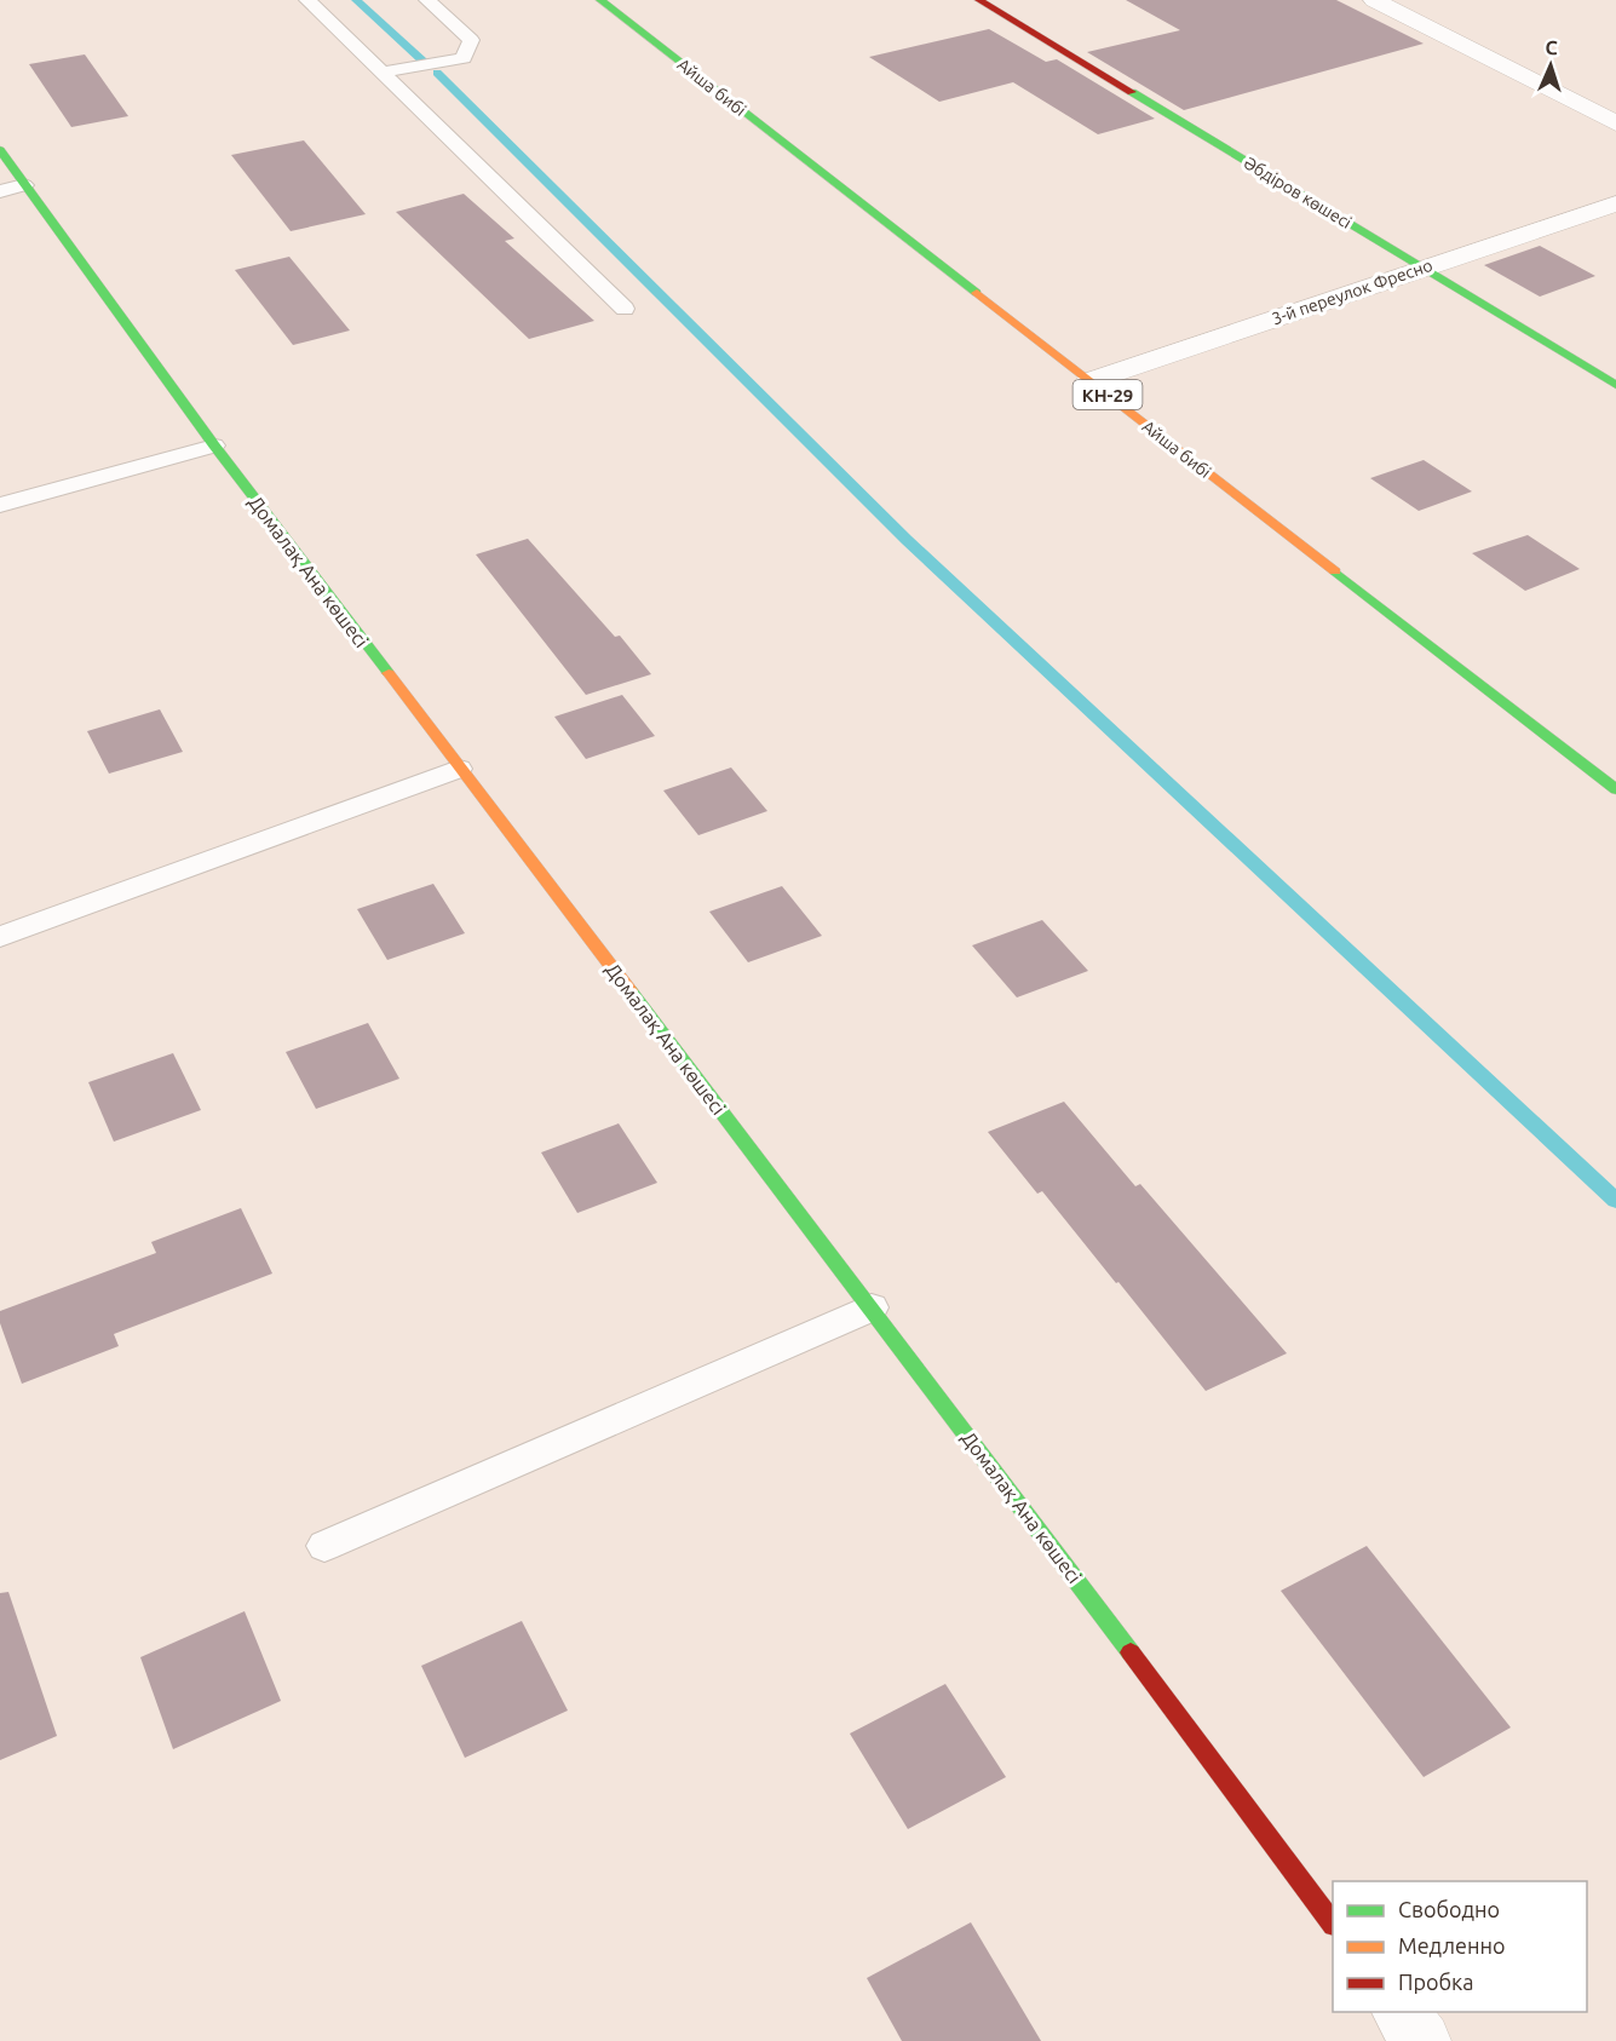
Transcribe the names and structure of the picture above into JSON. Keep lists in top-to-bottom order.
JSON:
{
  "streets": {
    "street": [
      "Айша бибі",
      "Әбдіров көшесі",
      "3-й переулок Фресно",
      "КН-29",
      "Домалақ Ана көшесі"
    ]
  },
  "crossings": [
    ["Айша бибі", "3-й переулок Фресно"],
    ["Әбдіров көшесі", "3-й переулок Фресно"]
  ],
  "legend": ["Свободно", "Медленно", "Пробка"],
  "north": "top"
}
